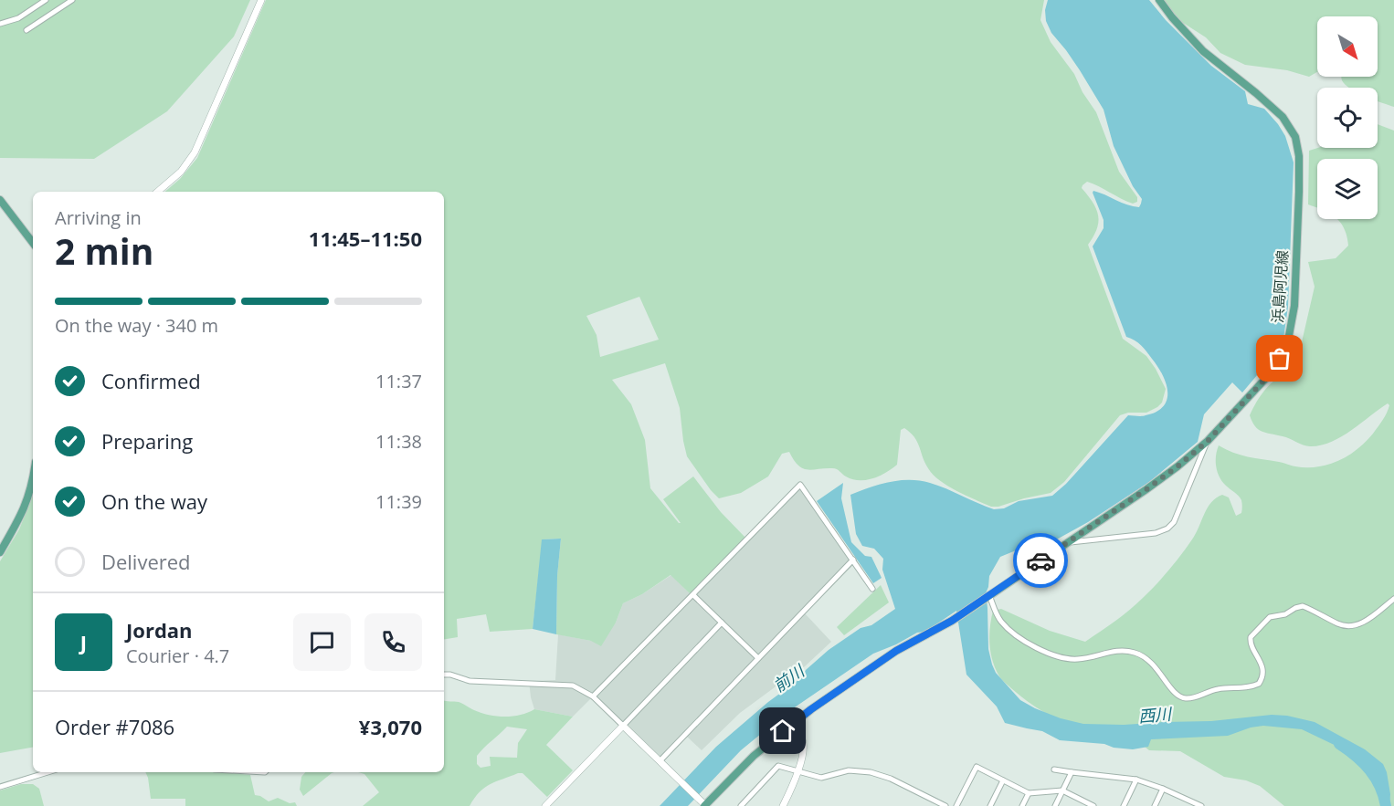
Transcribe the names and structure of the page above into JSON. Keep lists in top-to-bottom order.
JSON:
{
  "streets": {
    "main road": ["浜島阿児線"]
  },
  "water": ["前川", "西川"],
  "north": "bottom right",
  "page": {
    "heading": ["2 min", "Arriving in", "11:45–11:50"],
    "panel": [
      "Jordan",
      "Courier · 4.7",
      "Order #7086",
      "¥3,070"
    ],
    "bar": "On the way · 340 m",
    "list": [
      ["Confirmed", "11:37"],
      ["Preparing", "11:38"],
      ["On the way", "11:39"],
      "Delivered"
    ],
    "round": "J"
  }
}
